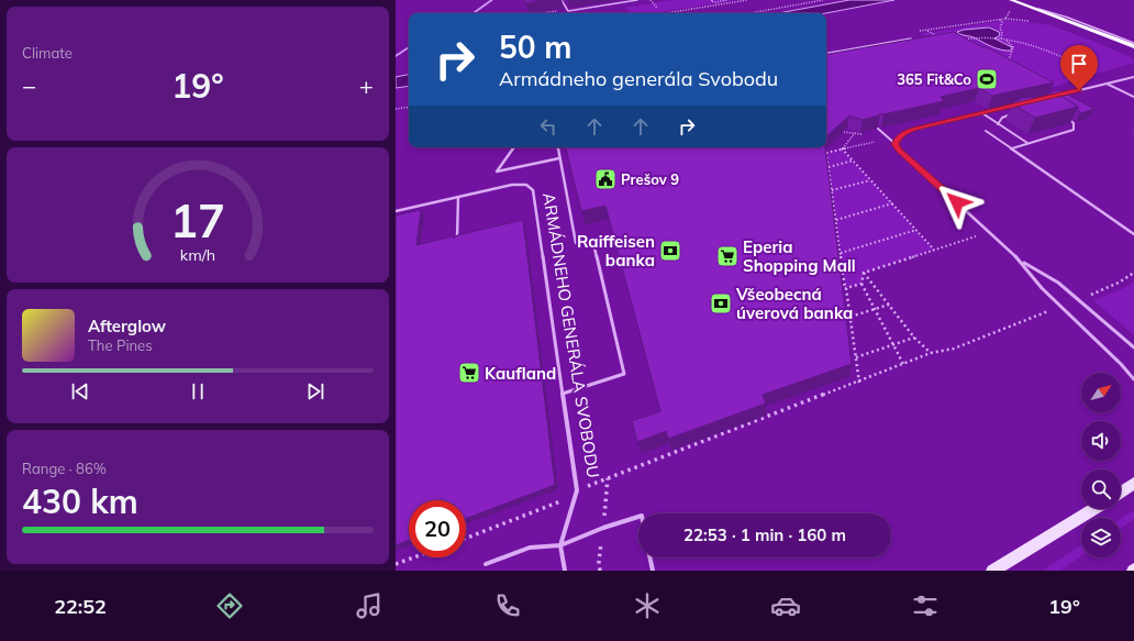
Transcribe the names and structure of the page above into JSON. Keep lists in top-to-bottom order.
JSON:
{
  "streets": {
    "lane": ["ARMÁDNEHO GENERÁLA SVOBODU"]
  },
  "places": {
    "sports": ["365 Fit&Co"],
    "public building": ["Prešov 9"],
    "bank": ["Raiffeisen banka", "Všeobecná úverová banka"],
    "supermarket": ["Eperia Shopping Mall", "Kaufland"]
  },
  "north": "top right",
  "page": {
    "tile": [
      "Climate",
      ["Range · 86%", "430 km"]
    ],
    "turn": ["50 m", "Armádneho generála Svobodu"],
    "heat": ["−", "19°", "+"],
    "song": ["Afterglow", "The Pines"],
    "limit": "20",
    "trip": "22:53 · 1 min · 160 m",
    "tabs": ["22:52", "19°"],
    "gauge": ["17", "km/h"]
  }
}
